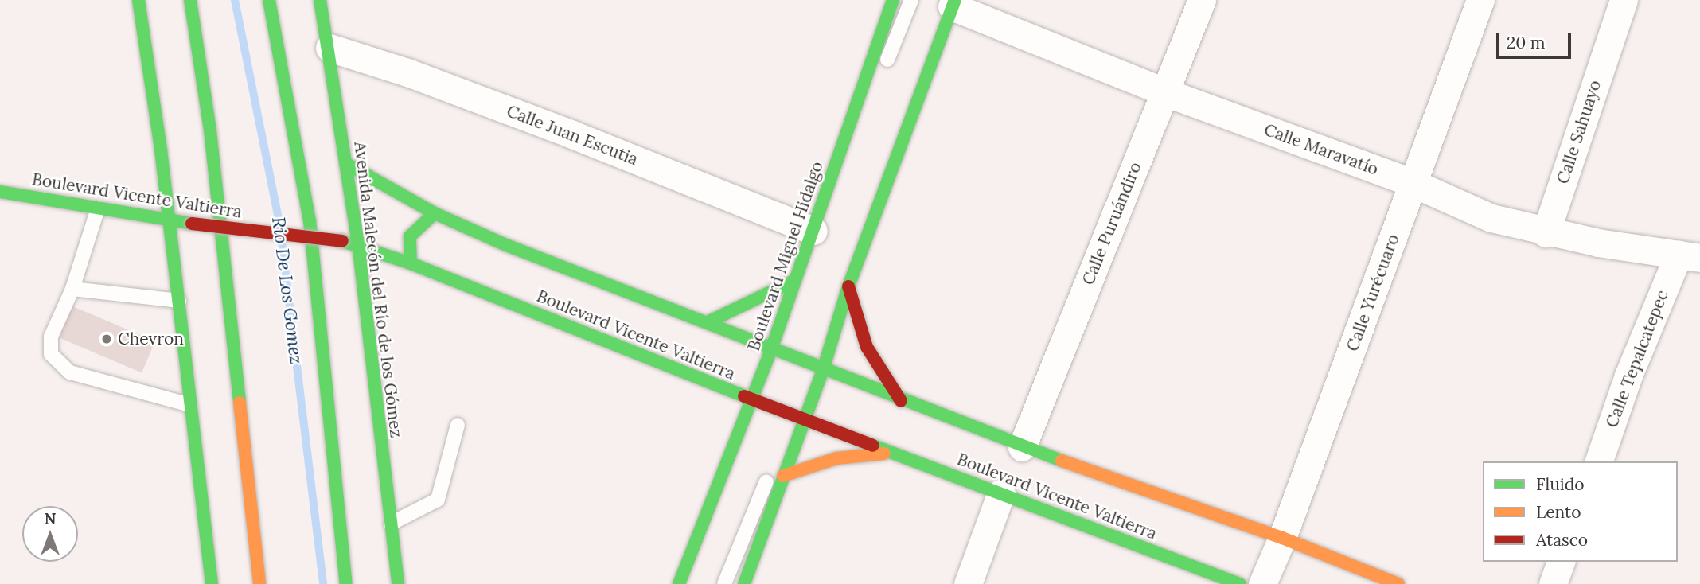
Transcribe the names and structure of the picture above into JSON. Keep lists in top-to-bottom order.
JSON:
{
  "streets": {
    "main road": ["Boulevard Vicente Valtierra", "Boulevard Miguel Hidalgo", "Avenida Malecón del Río de los Gómez"],
    "street": [
      "Calle Sahuayo",
      "Calle Juan Escutia",
      "Calle Maravatío",
      "Calle Puruándiro",
      "Calle Yurécuaro",
      "Calle Tepalcatepec"
    ]
  },
  "crossings": [
    ["Calle Sahuayo", "Calle Maravatío"],
    ["Calle Juan Escutia", "Boulevard Miguel Hidalgo"],
    ["Calle Juan Escutia", "Avenida Malecón del Río de los Gómez"],
    ["Calle Maravatío", "Calle Puruándiro"],
    ["Calle Maravatío", "Calle Yurécuaro"],
    ["Calle Maravatío", "Calle Tepalcatepec"],
    ["Boulevard Vicente Valtierra", "Calle Puruándiro"],
    ["Boulevard Vicente Valtierra", "Boulevard Miguel Hidalgo"],
    ["Boulevard Vicente Valtierra", "Avenida Malecón del Río de los Gómez"],
    ["Boulevard Vicente Valtierra", "Calle Yurécuaro"]
  ],
  "water": ["Rio De Los Gomez"],
  "places": ["Chevron"],
  "legend": ["Fluido", "Lento", "Atasco"],
  "scale_bar": "20 m",
  "north": "top"
}
